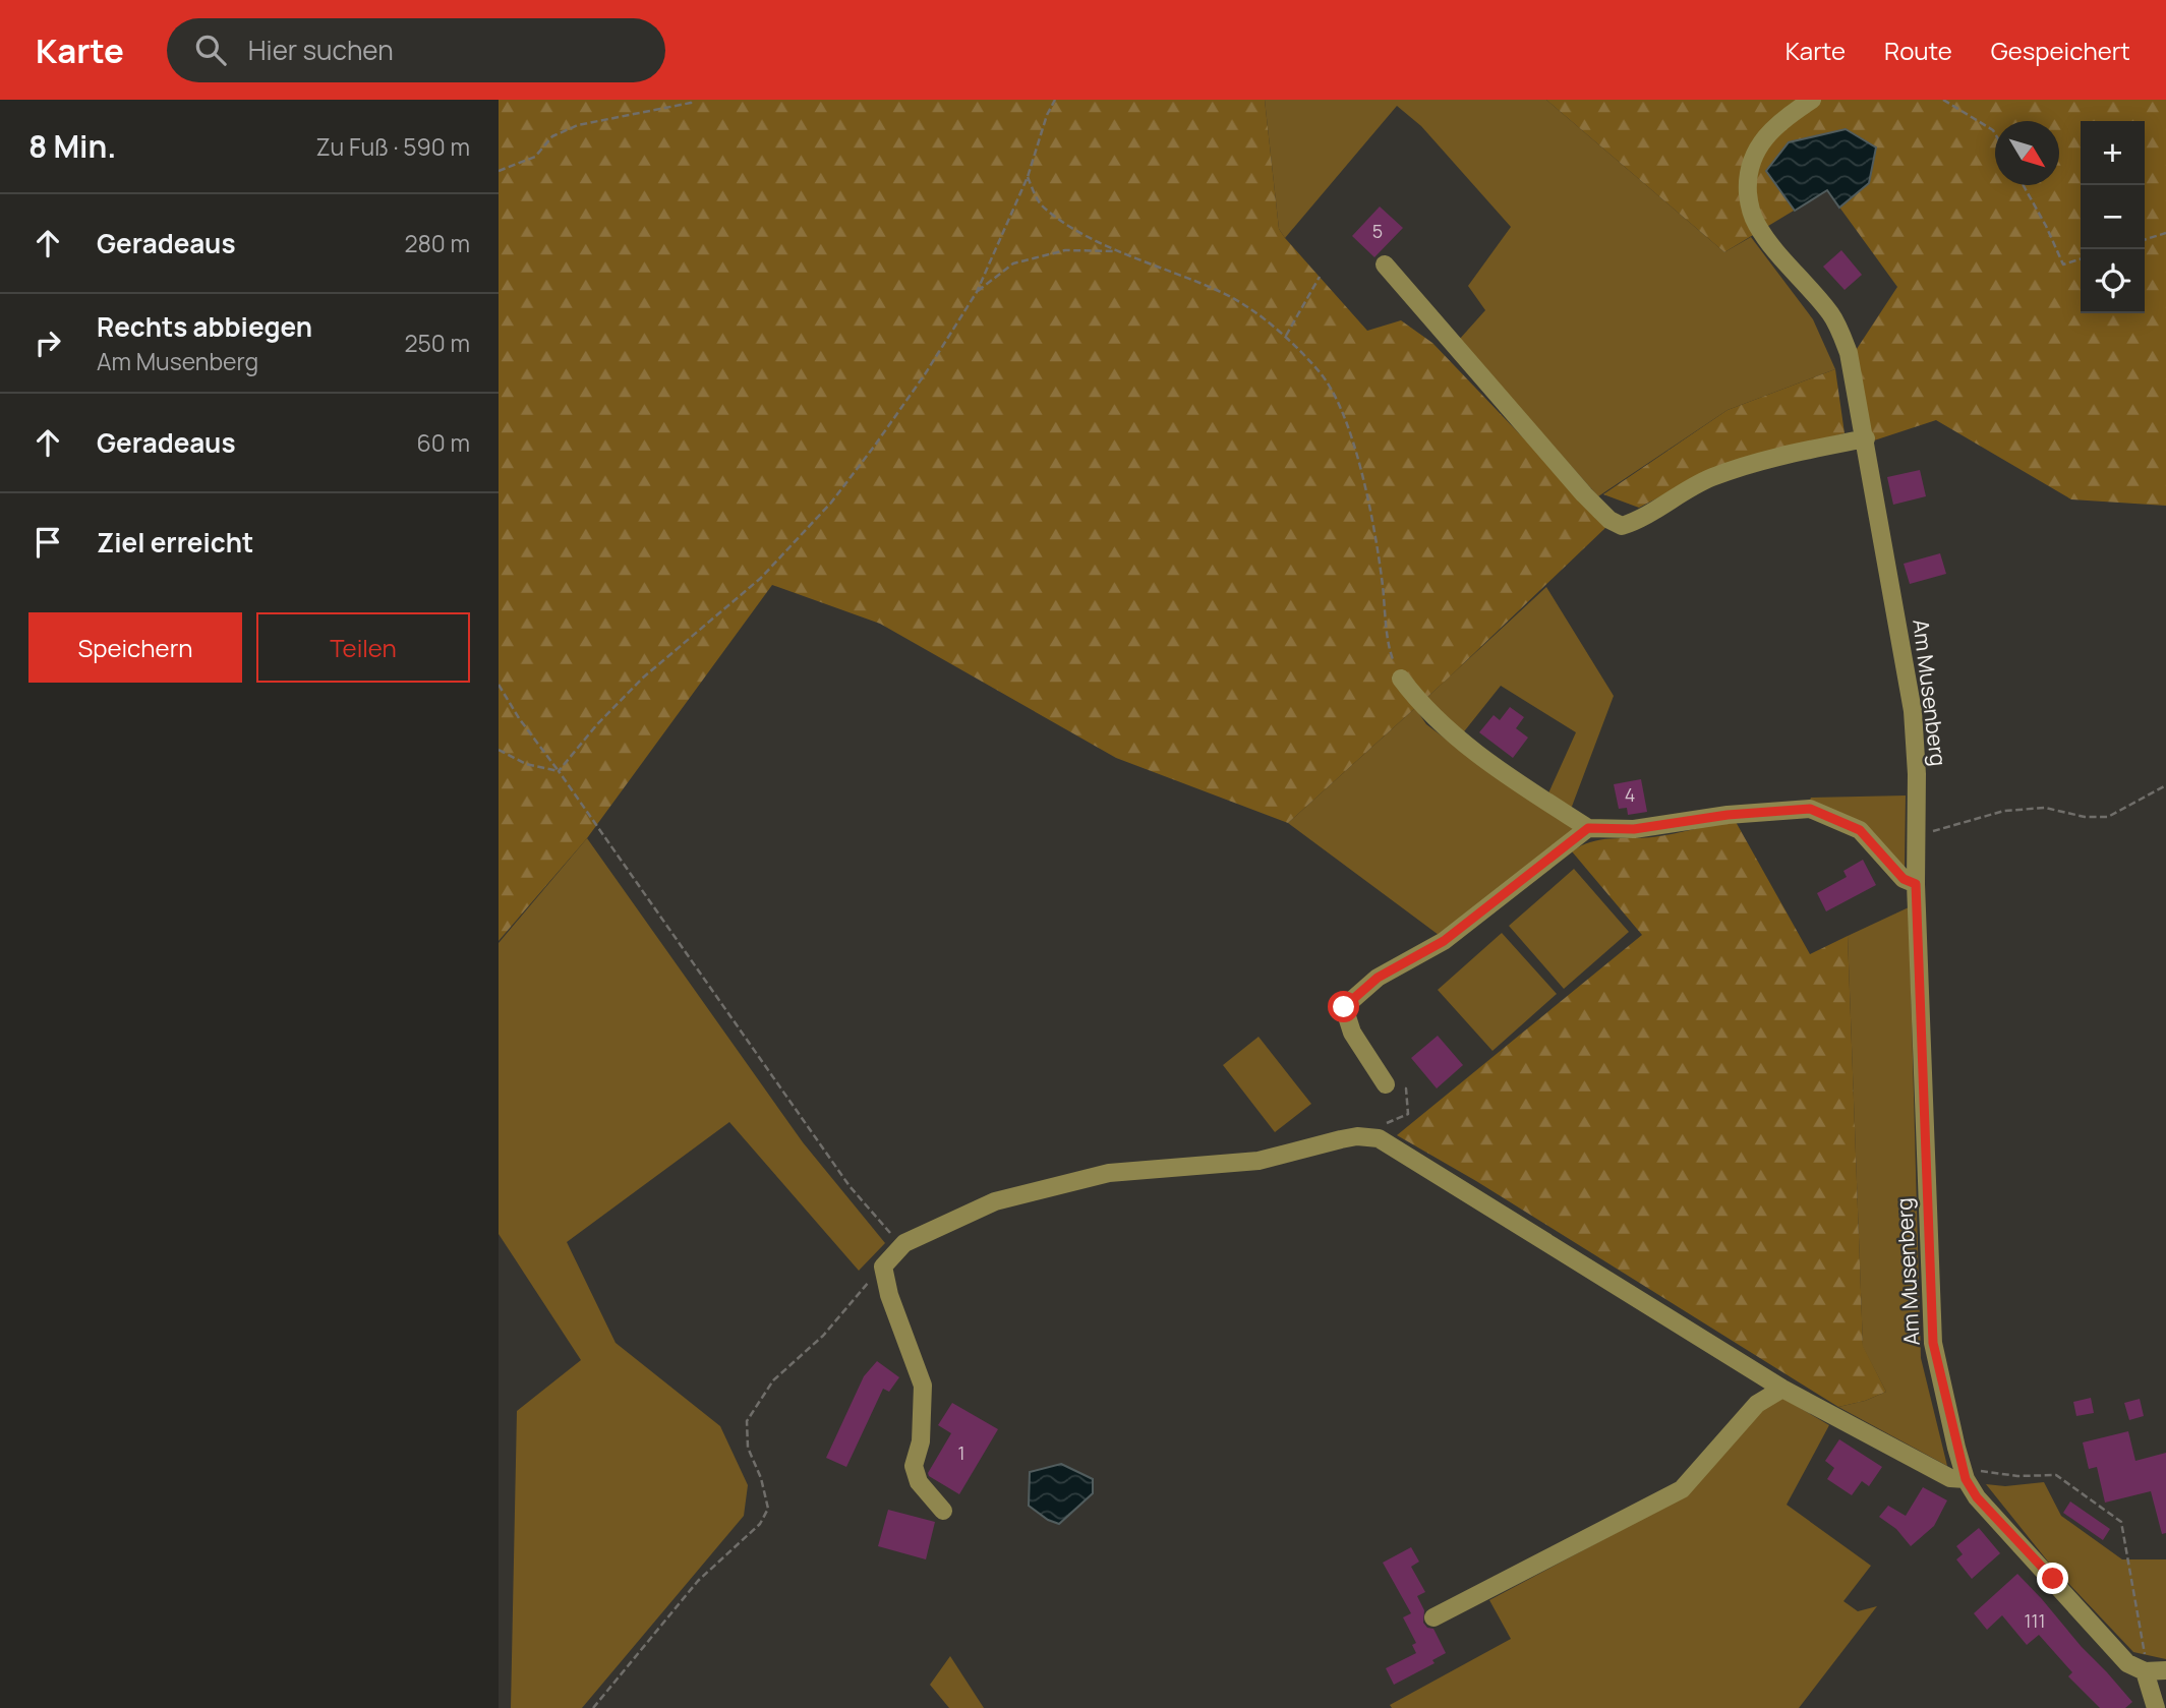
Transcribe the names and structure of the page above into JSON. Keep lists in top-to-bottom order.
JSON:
{
  "streets": {
    "street": ["Am Musenberg"]
  },
  "house_numbers": [
    "5",
    "4",
    "1",
    "111"
  ],
  "north": "bottom right",
  "page": {
    "header": "Karte",
    "search": "Hier suchen",
    "nav": ["Karte", "Route", "Gespeichert"],
    "heading": ["8 Min.", "Zu Fuß · 590 m"],
    "map_buttons": ["+", "−"],
    "list": [
      ["Geradeaus", "280 m"],
      ["Rechts abbiegen", "Am Musenberg", "250 m"],
      ["Geradeaus", "60 m"],
      "Ziel erreicht"
    ],
    "buttons": ["Speichern", "Teilen"]
  }
}
